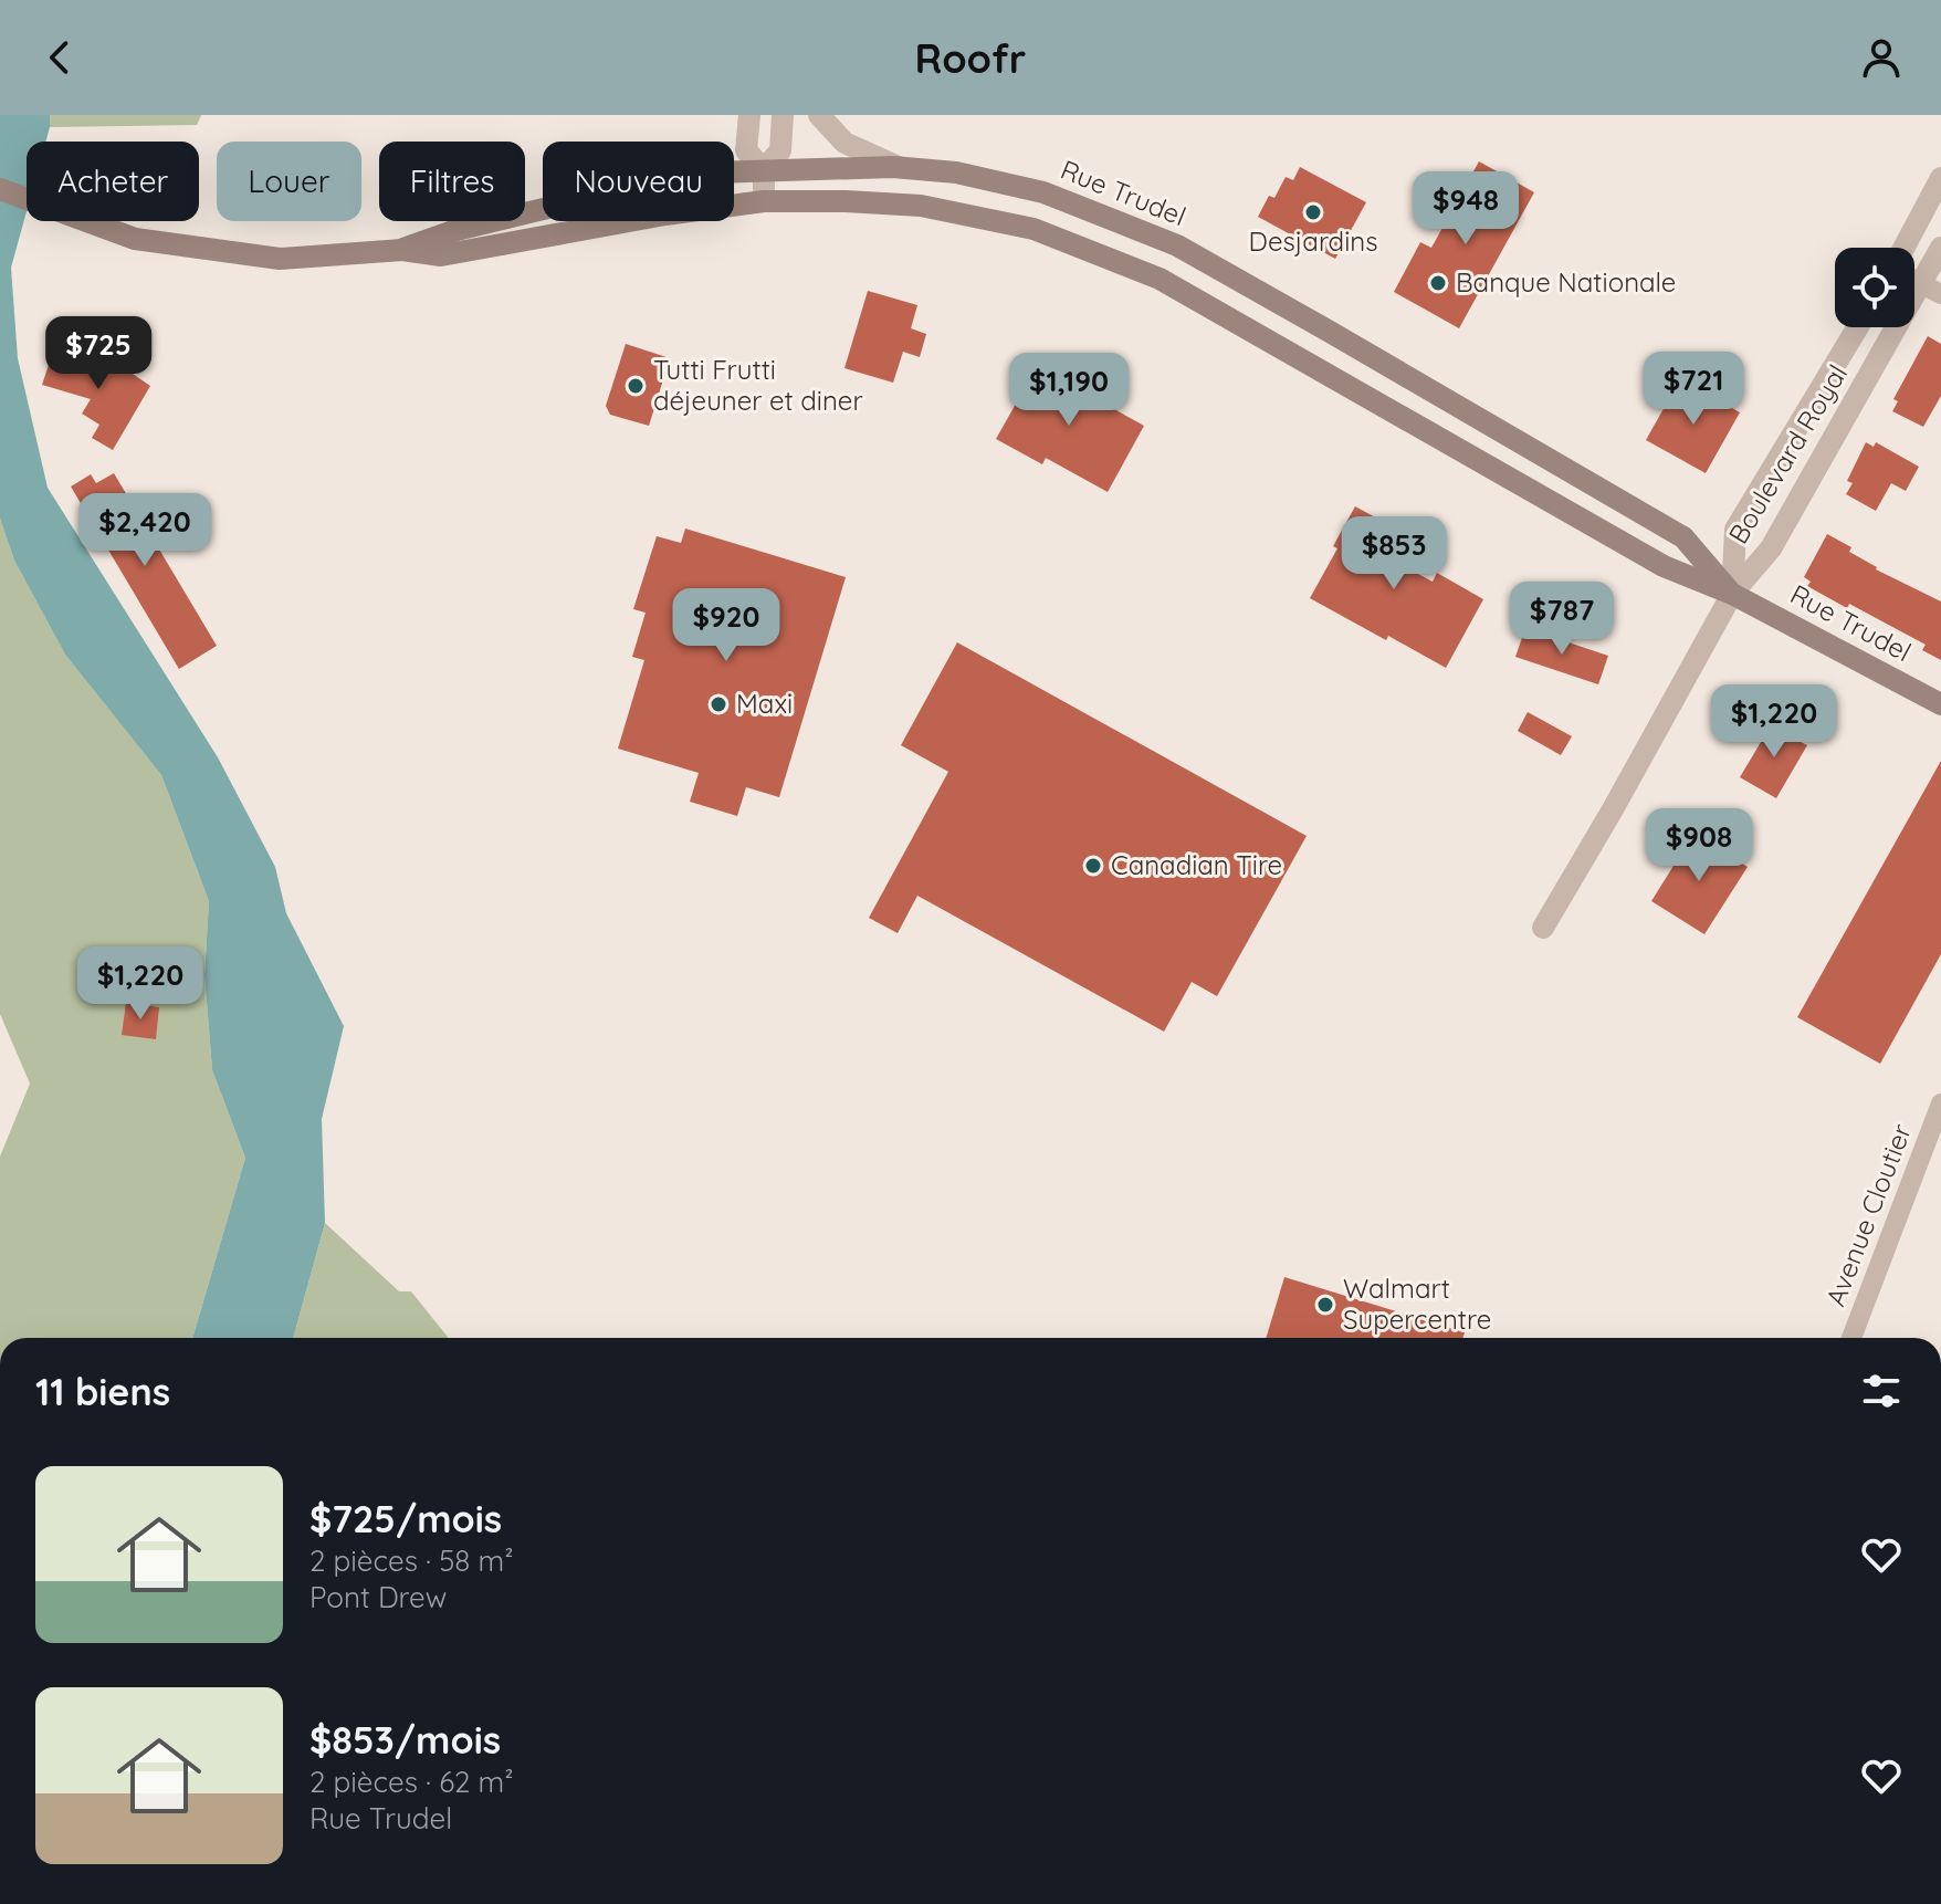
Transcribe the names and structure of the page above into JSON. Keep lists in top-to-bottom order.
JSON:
{
  "streets": {
    "main road": ["Rue Trudel"],
    "street": ["Boulevard Royal", "Avenue Cloutier"]
  },
  "crossings": [
    ["Rue Trudel", "Boulevard Royal"]
  ],
  "places": [
    "Desjardins",
    "Banque Nationale",
    "Tutti Frutti déjeuner et diner",
    "Maxi",
    "Canadian Tire",
    "Walmart Supercentre"
  ],
  "page": {
    "header": "Roofr",
    "chip": [
      "Acheter",
      "Louer",
      "Filtres",
      "Nouveau"
    ],
    "price": [
      "$948",
      "$725",
      "$721",
      "$1,190",
      "$2,420",
      "$853",
      "$787",
      "$920",
      "$1,220",
      "$908",
      "$1,220"
    ],
    "heading": "11 biens",
    "list": [
      {
        "name": "$725/mois",
        "note": "2 pièces · 58 m² · Pont Drew"
      },
      {
        "name": "$853/mois",
        "note": "2 pièces · 62 m² · Rue Trudel"
      }
    ]
  }
}
